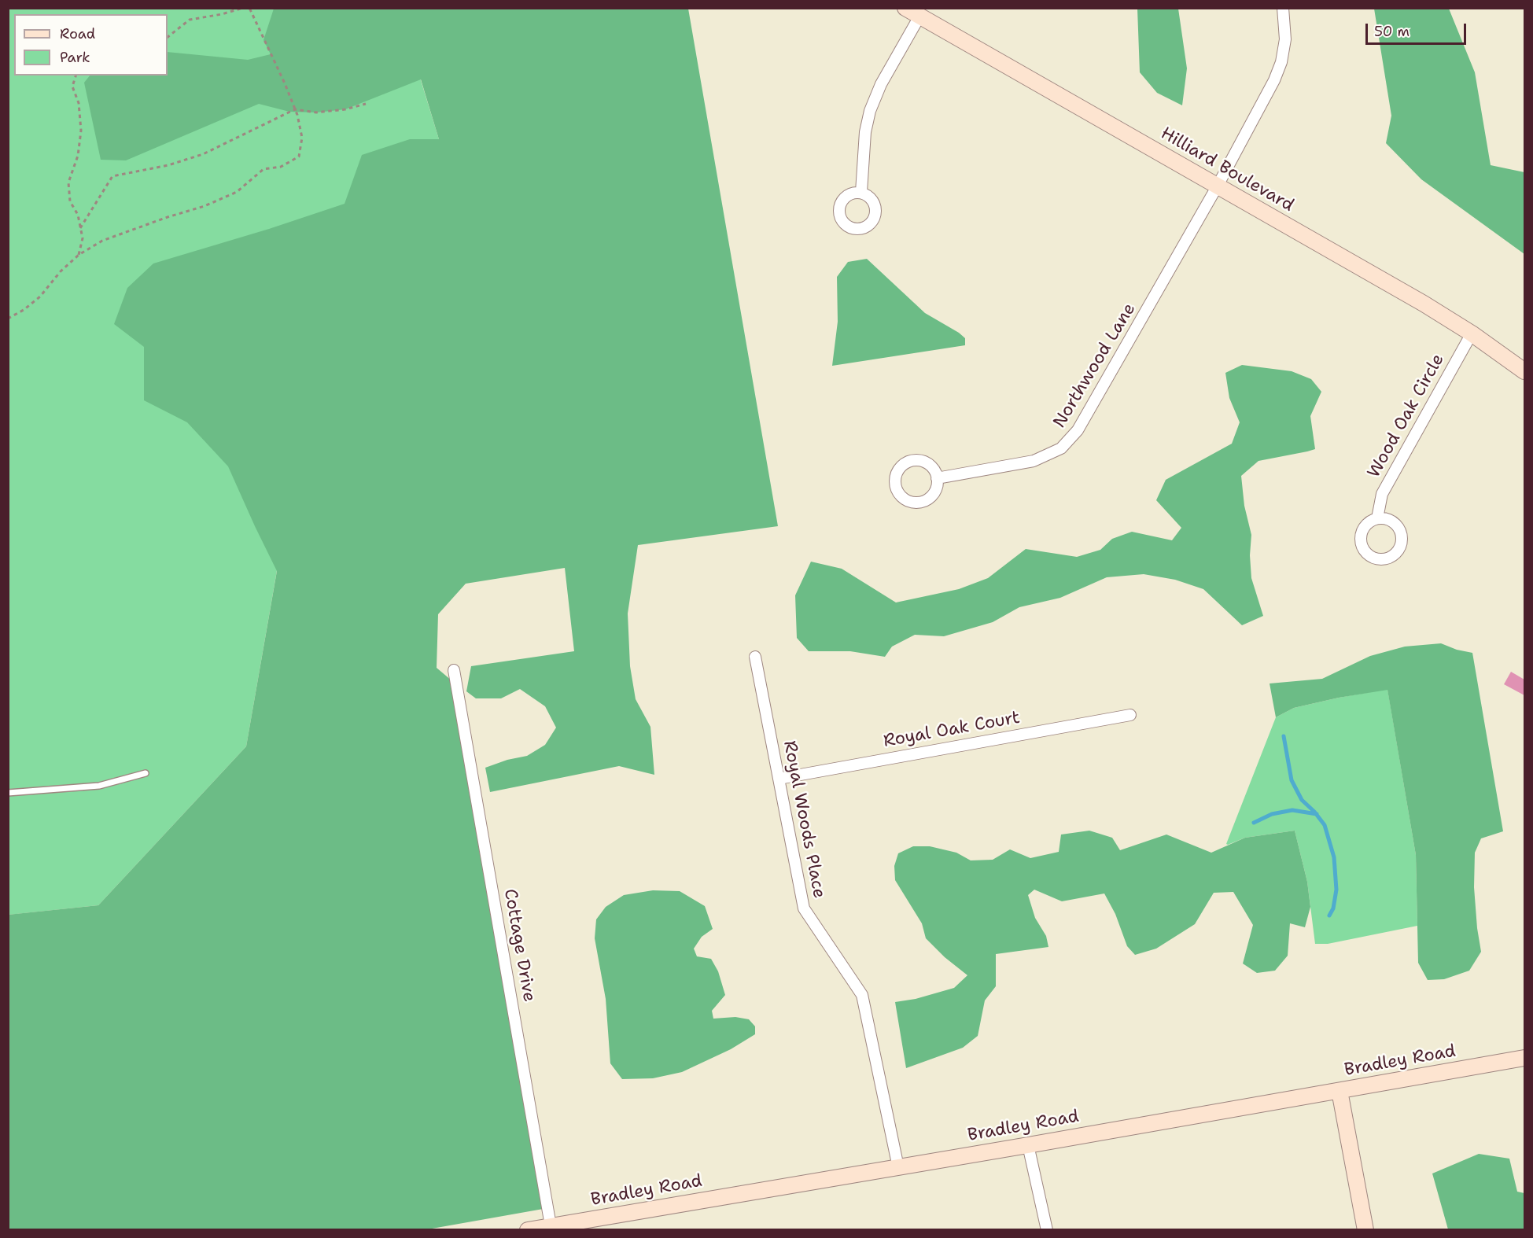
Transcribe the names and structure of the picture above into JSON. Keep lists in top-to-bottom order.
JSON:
{
  "streets": {
    "street": [
      "Hilliard Boulevard",
      "Northwood Lane",
      "Wood Oak Circle",
      "Royal Oak Court",
      "Royal Woods Place",
      "Cottage Drive",
      "Bradley Road"
    ]
  },
  "crossings": [
    ["Hilliard Boulevard", "Northwood Lane"],
    ["Hilliard Boulevard", "Wood Oak Circle"],
    ["Royal Oak Court", "Royal Woods Place"],
    ["Royal Woods Place", "Bradley Road"],
    ["Cottage Drive", "Bradley Road"]
  ],
  "legend": ["Road", "Park"],
  "scale_bar": "50 m"
}
